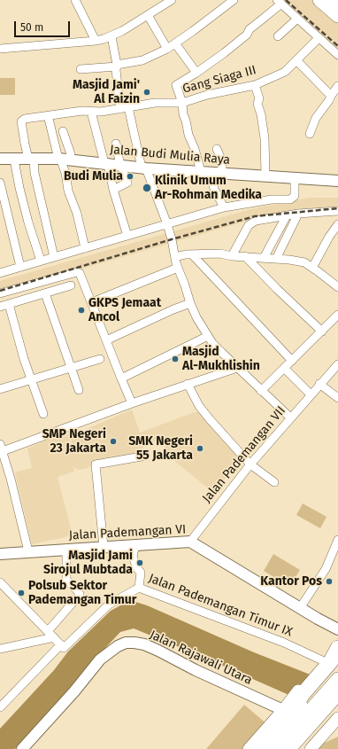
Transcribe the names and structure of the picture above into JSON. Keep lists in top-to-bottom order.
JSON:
{
  "streets": {
    "street": [
      "Gang Siaga III",
      "Jalan Budi Mulia Raya",
      "Jalan Pademangan VII",
      "Jalan Pademangan VI",
      "Jalan Pademangan Timur IX",
      "Jalan Rajawali Utara"
    ]
  },
  "crossings": [
    ["Gang Siaga III", "Jalan Budi Mulia Raya"],
    ["Jalan Pademangan VII", "Jalan Pademangan VI"]
  ],
  "places": [
    "Masjid Jami' Al Faizin",
    "Budi Mulia",
    "Klinik Umum Ar-Rohman Medika",
    "GKPS Jemaat Ancol",
    "Masjid Al-Mukhlishin",
    "SMP Negeri 23 Jakarta",
    "SMK Negeri 55 Jakarta",
    "Masjid Jami Sirojul Mubtada",
    "Kantor Pos",
    "Polsub Sektor Pademangan Timur"
  ],
  "scale_bar": "50 m"
}
